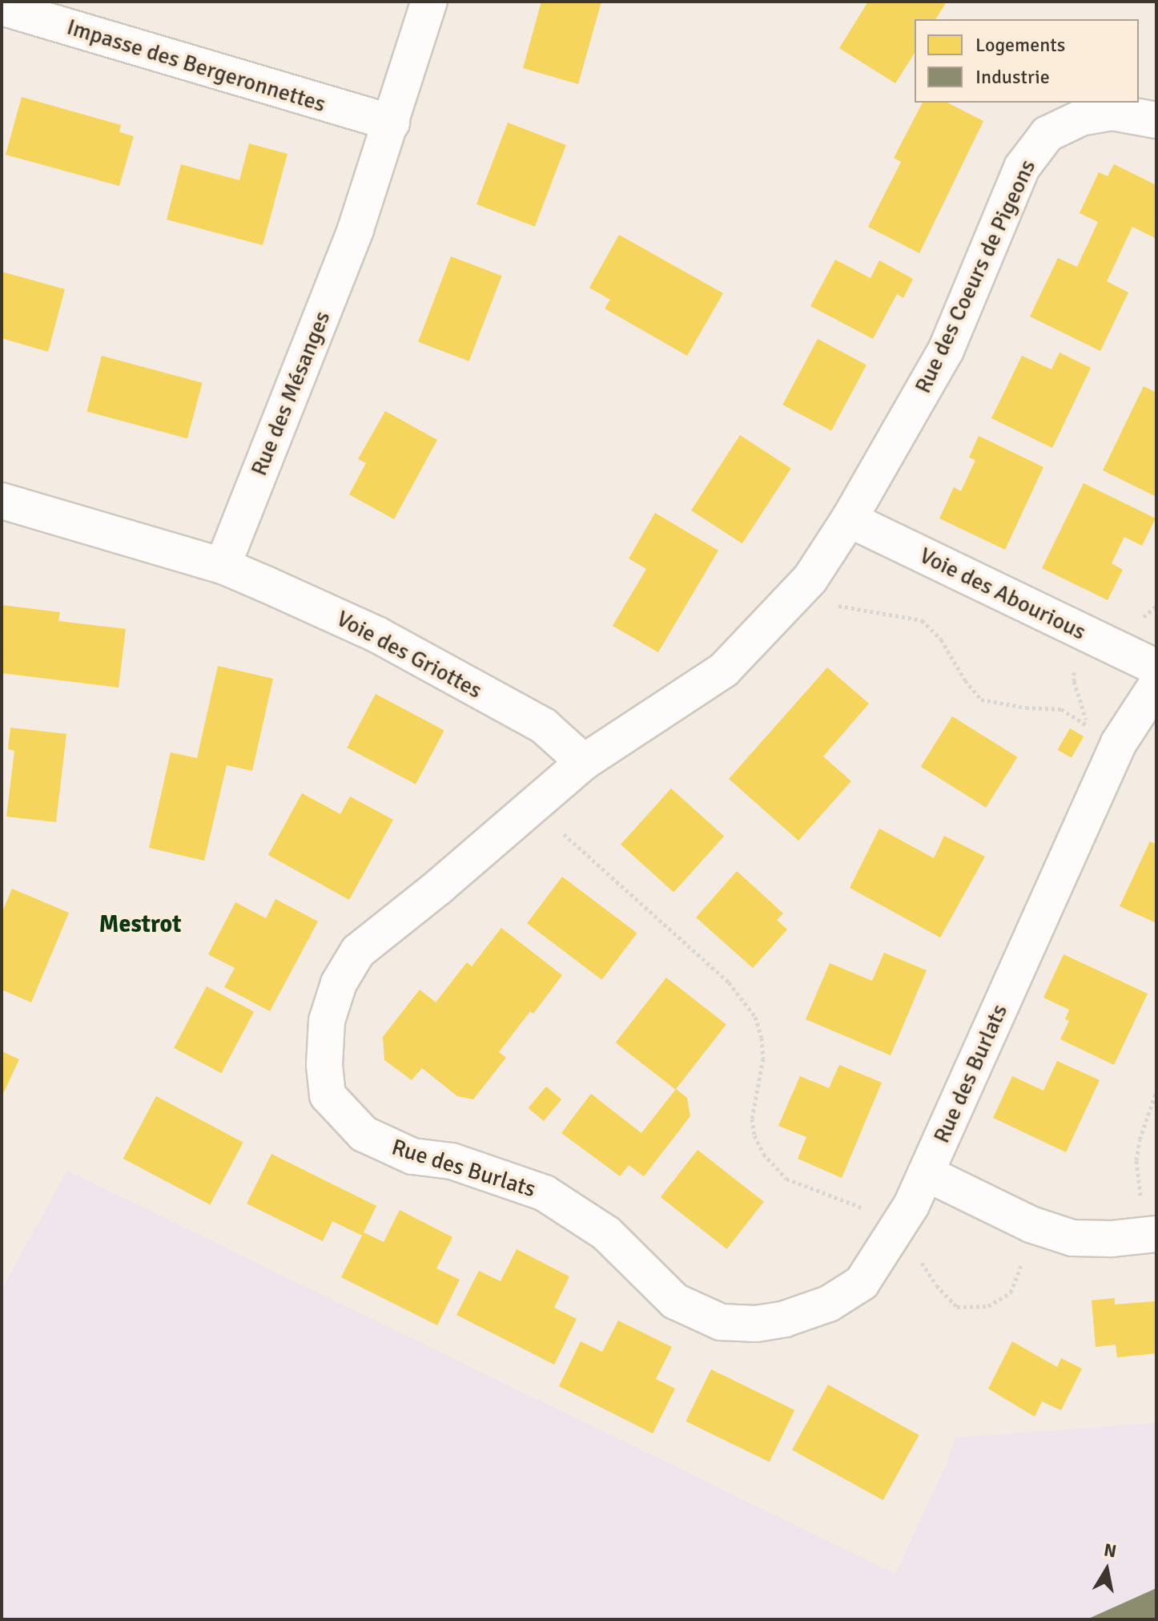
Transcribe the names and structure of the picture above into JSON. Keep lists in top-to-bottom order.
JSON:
{
  "streets": {
    "street": [
      "Impasse des Bergeronnettes",
      "Rue des Coeurs de Pigeons",
      "Rue des Mésanges",
      "Voie des Abourious",
      "Voie des Griottes",
      "Rue des Burlats"
    ]
  },
  "crossings": [
    ["Impasse des Bergeronnettes", "Rue des Mésanges"],
    ["Rue des Coeurs de Pigeons", "Voie des Abourious"],
    ["Rue des Coeurs de Pigeons", "Rue des Burlats"],
    ["Rue des Mésanges", "Voie des Griottes"],
    ["Voie des Abourious", "Rue des Burlats"],
    ["Voie des Griottes", "Rue des Burlats"]
  ],
  "districts": ["Mestrot"],
  "legend": ["Logements", "Industrie"],
  "north": "top"
}
